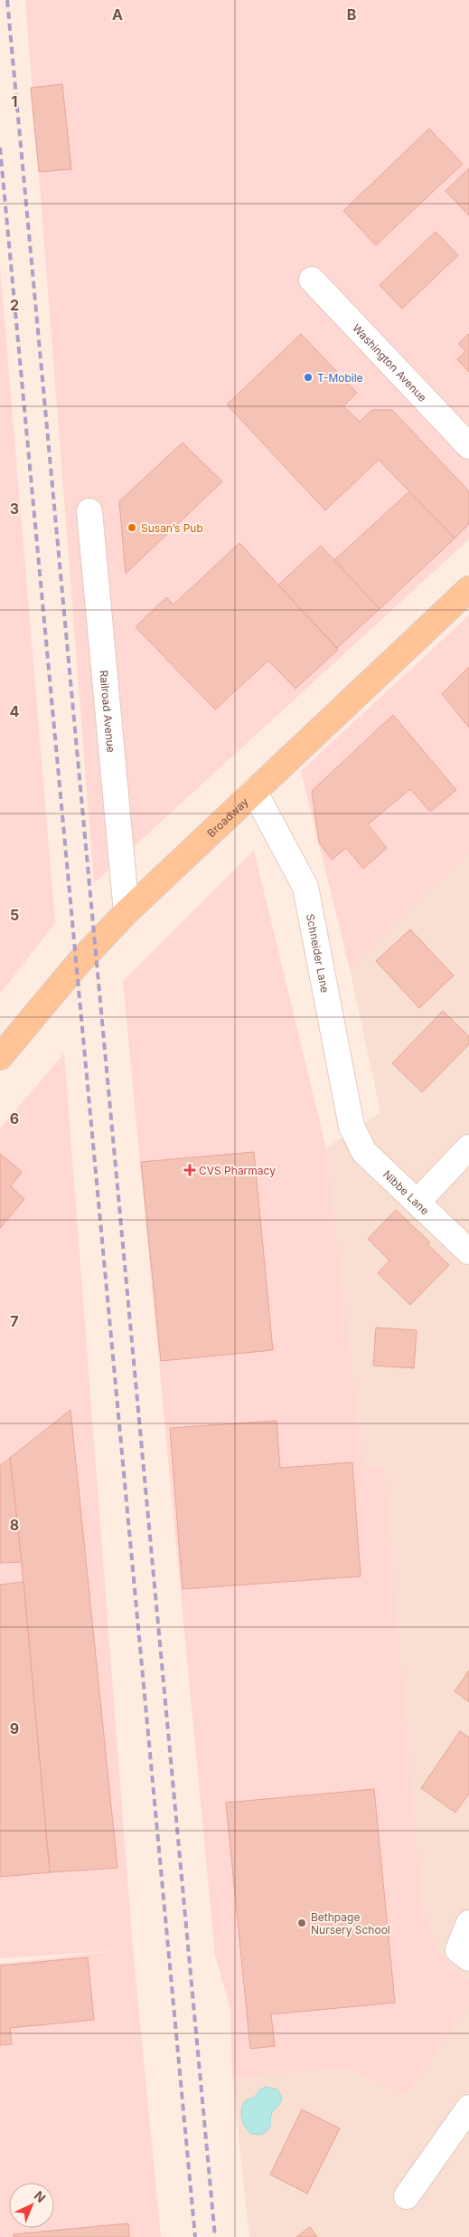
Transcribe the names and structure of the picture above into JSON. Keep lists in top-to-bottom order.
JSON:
{
  "streets": {
    "main road": ["Broadway"],
    "street": [
      "Washington Avenue",
      "Railroad Avenue",
      "Schneider Lane",
      "Nibbe Lane"
    ]
  },
  "crossings": [
    ["Railroad Avenue", "Broadway"],
    ["Broadway", "Schneider Lane"],
    ["Schneider Lane", "Nibbe Lane"]
  ],
  "places": {
    "other": ["T-Mobile", "Susan’s Pub", "Bethpage Nursery School"],
    "health": ["CVS Pharmacy"]
  },
  "north": "top right",
  "grid": {
    "columns": ["A", "B"],
    "rows": [
      "1",
      "2",
      "3",
      "4",
      "5",
      "6",
      "7",
      "8",
      "9"
    ]
  }
}
